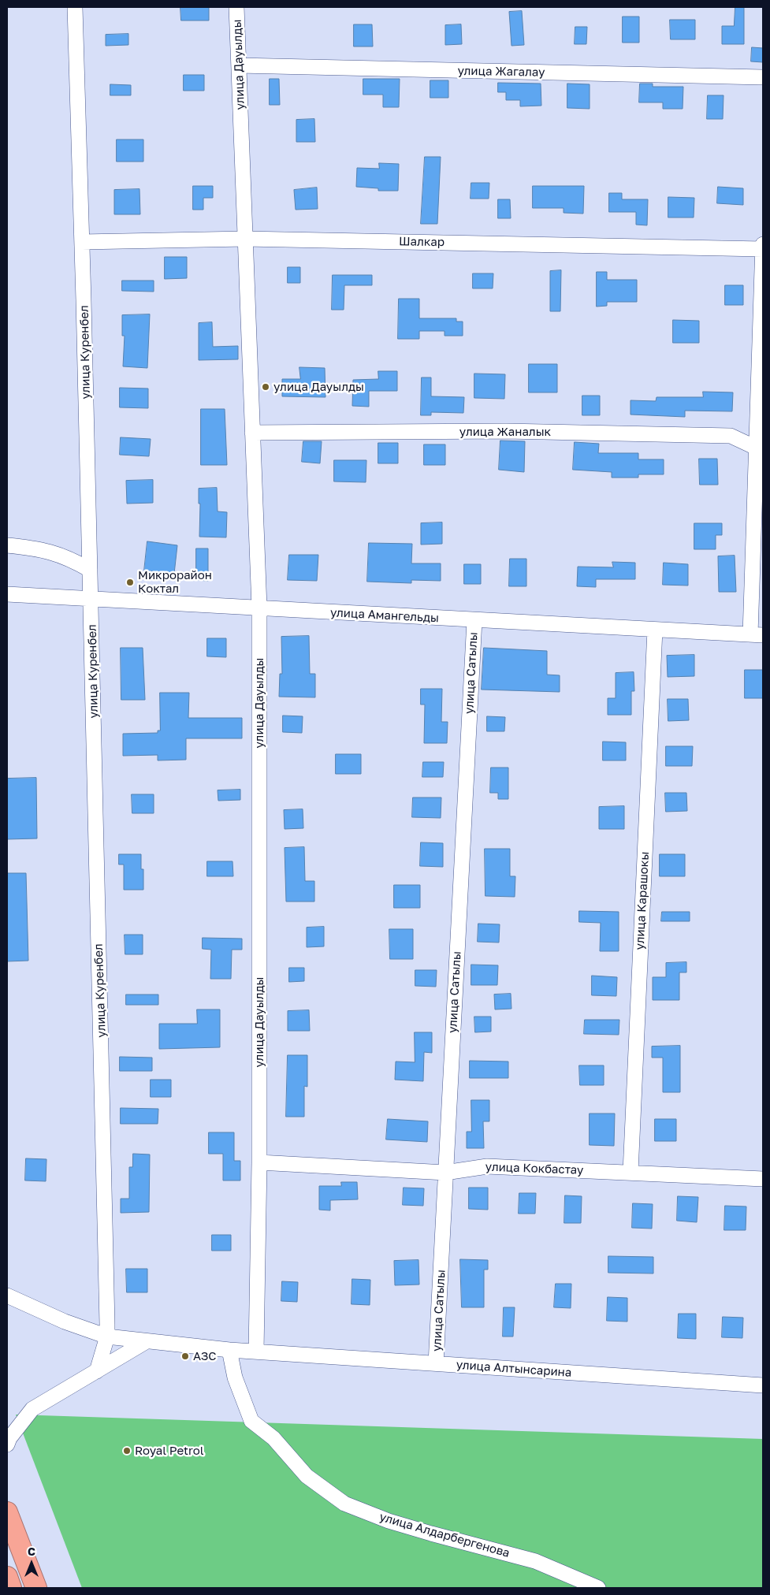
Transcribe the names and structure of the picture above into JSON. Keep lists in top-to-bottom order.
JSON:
{
  "streets": {
    "street": [
      "улица Дауылды",
      "улица Жагалау",
      "Шалкар",
      "улица Куренбел",
      "улица Жаналык",
      "улица Амангельды",
      "улица Сатылы",
      "улица Карашокы",
      "улица Кокбастау",
      "улица Алтынсарина",
      "улица Алдарбергенова"
    ]
  },
  "crossings": [
    ["улица Дауылды", "улица Жагалау"],
    ["улица Дауылды", "Шалкар"],
    ["улица Дауылды", "улица Жаналык"],
    ["улица Дауылды", "улица Амангельды"],
    ["улица Дауылды", "улица Кокбастау"],
    ["улица Дауылды", "улица Алтынсарина"],
    ["Шалкар", "улица Куренбел"],
    ["улица Куренбел", "улица Амангельды"],
    ["улица Куренбел", "улица Алтынсарина"],
    ["улица Амангельды", "улица Сатылы"],
    ["улица Амангельды", "улица Карашокы"],
    ["улица Сатылы", "улица Кокбастау"],
    ["улица Сатылы", "улица Алтынсарина"],
    ["улица Карашокы", "улица Кокбастау"],
    ["улица Алтынсарина", "улица Алдарбергенова"]
  ],
  "places": [
    "улица Дауылды",
    "Микрорайон Коктал",
    "АЗС",
    "Royal Petrol"
  ],
  "north": "top"
}
